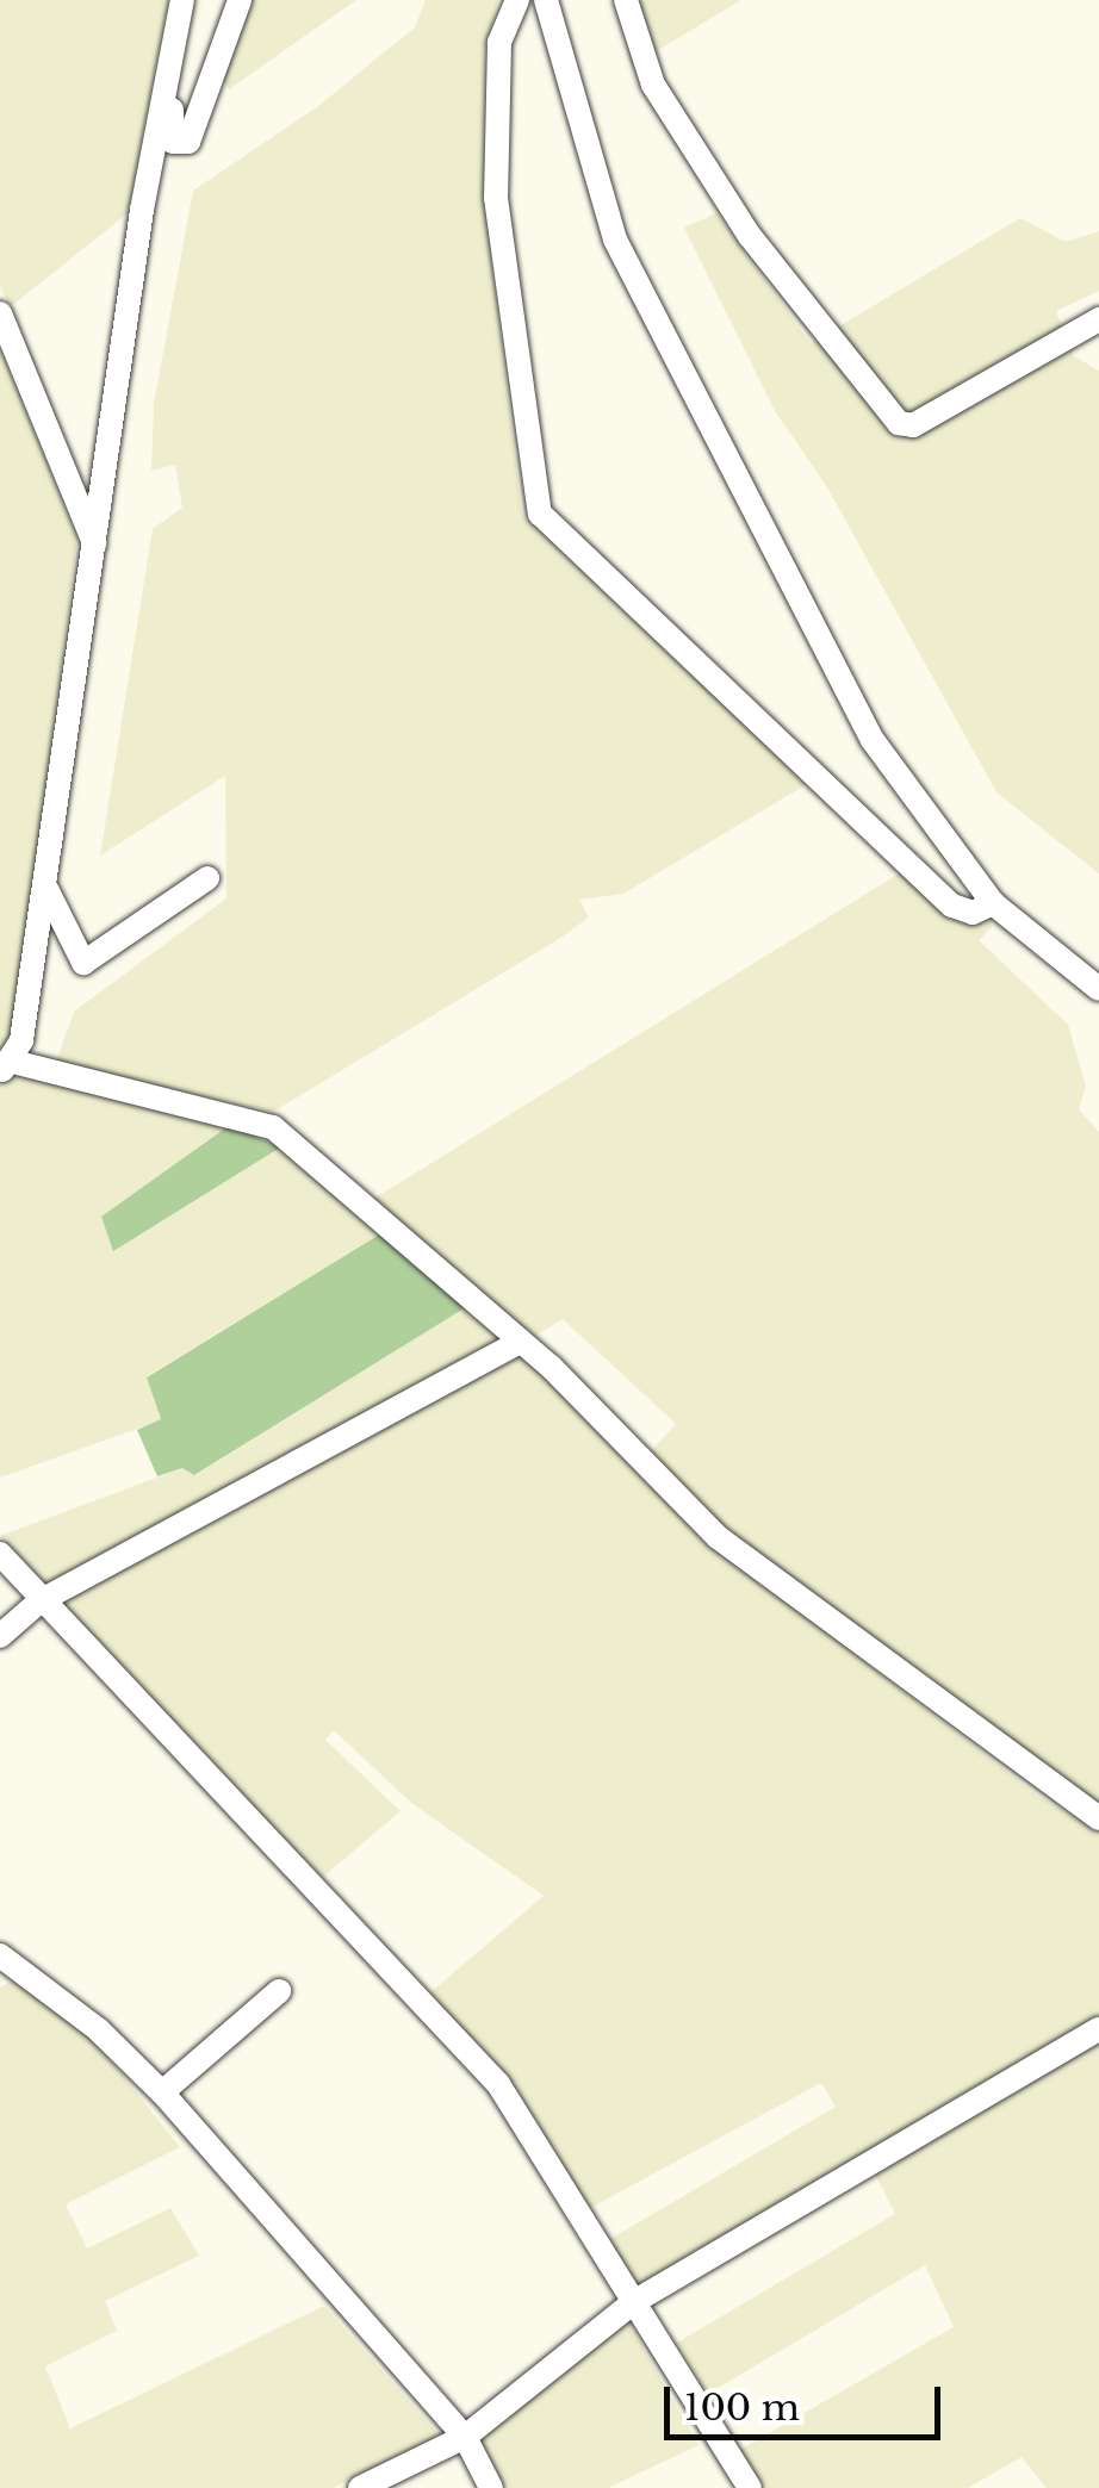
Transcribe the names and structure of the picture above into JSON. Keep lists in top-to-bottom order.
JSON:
{
  "scale_bar": "100 m"
}
